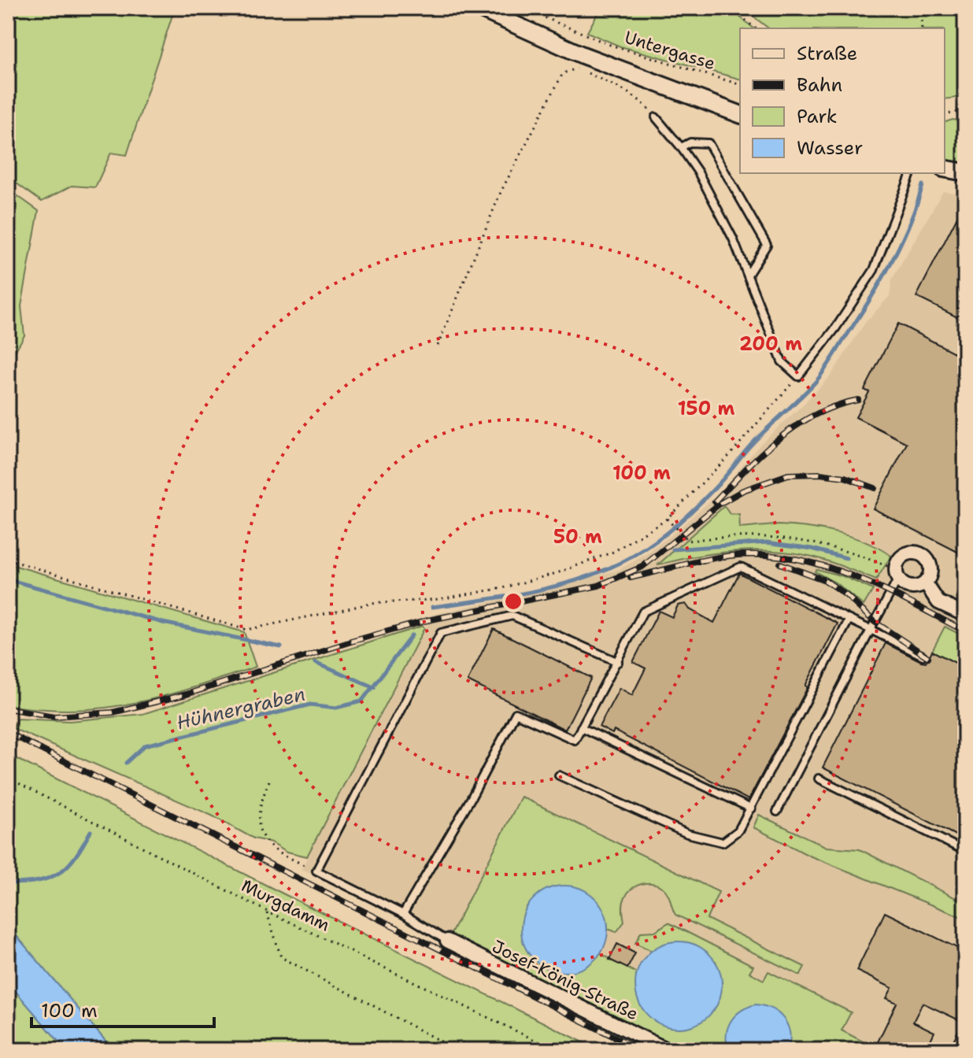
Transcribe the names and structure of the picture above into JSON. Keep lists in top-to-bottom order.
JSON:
{
  "streets": {
    "street": ["Josef-König-Straße"],
    "path": ["Untergasse", "Murgdamm"]
  },
  "water": ["Hühnergraben"],
  "legend": [
    "Straße",
    "Bahn",
    "Park",
    "Wasser"
  ],
  "scale_bar": "100 m",
  "rings": [
    "200 m",
    "150 m",
    "100 m",
    "50 m"
  ]
}
